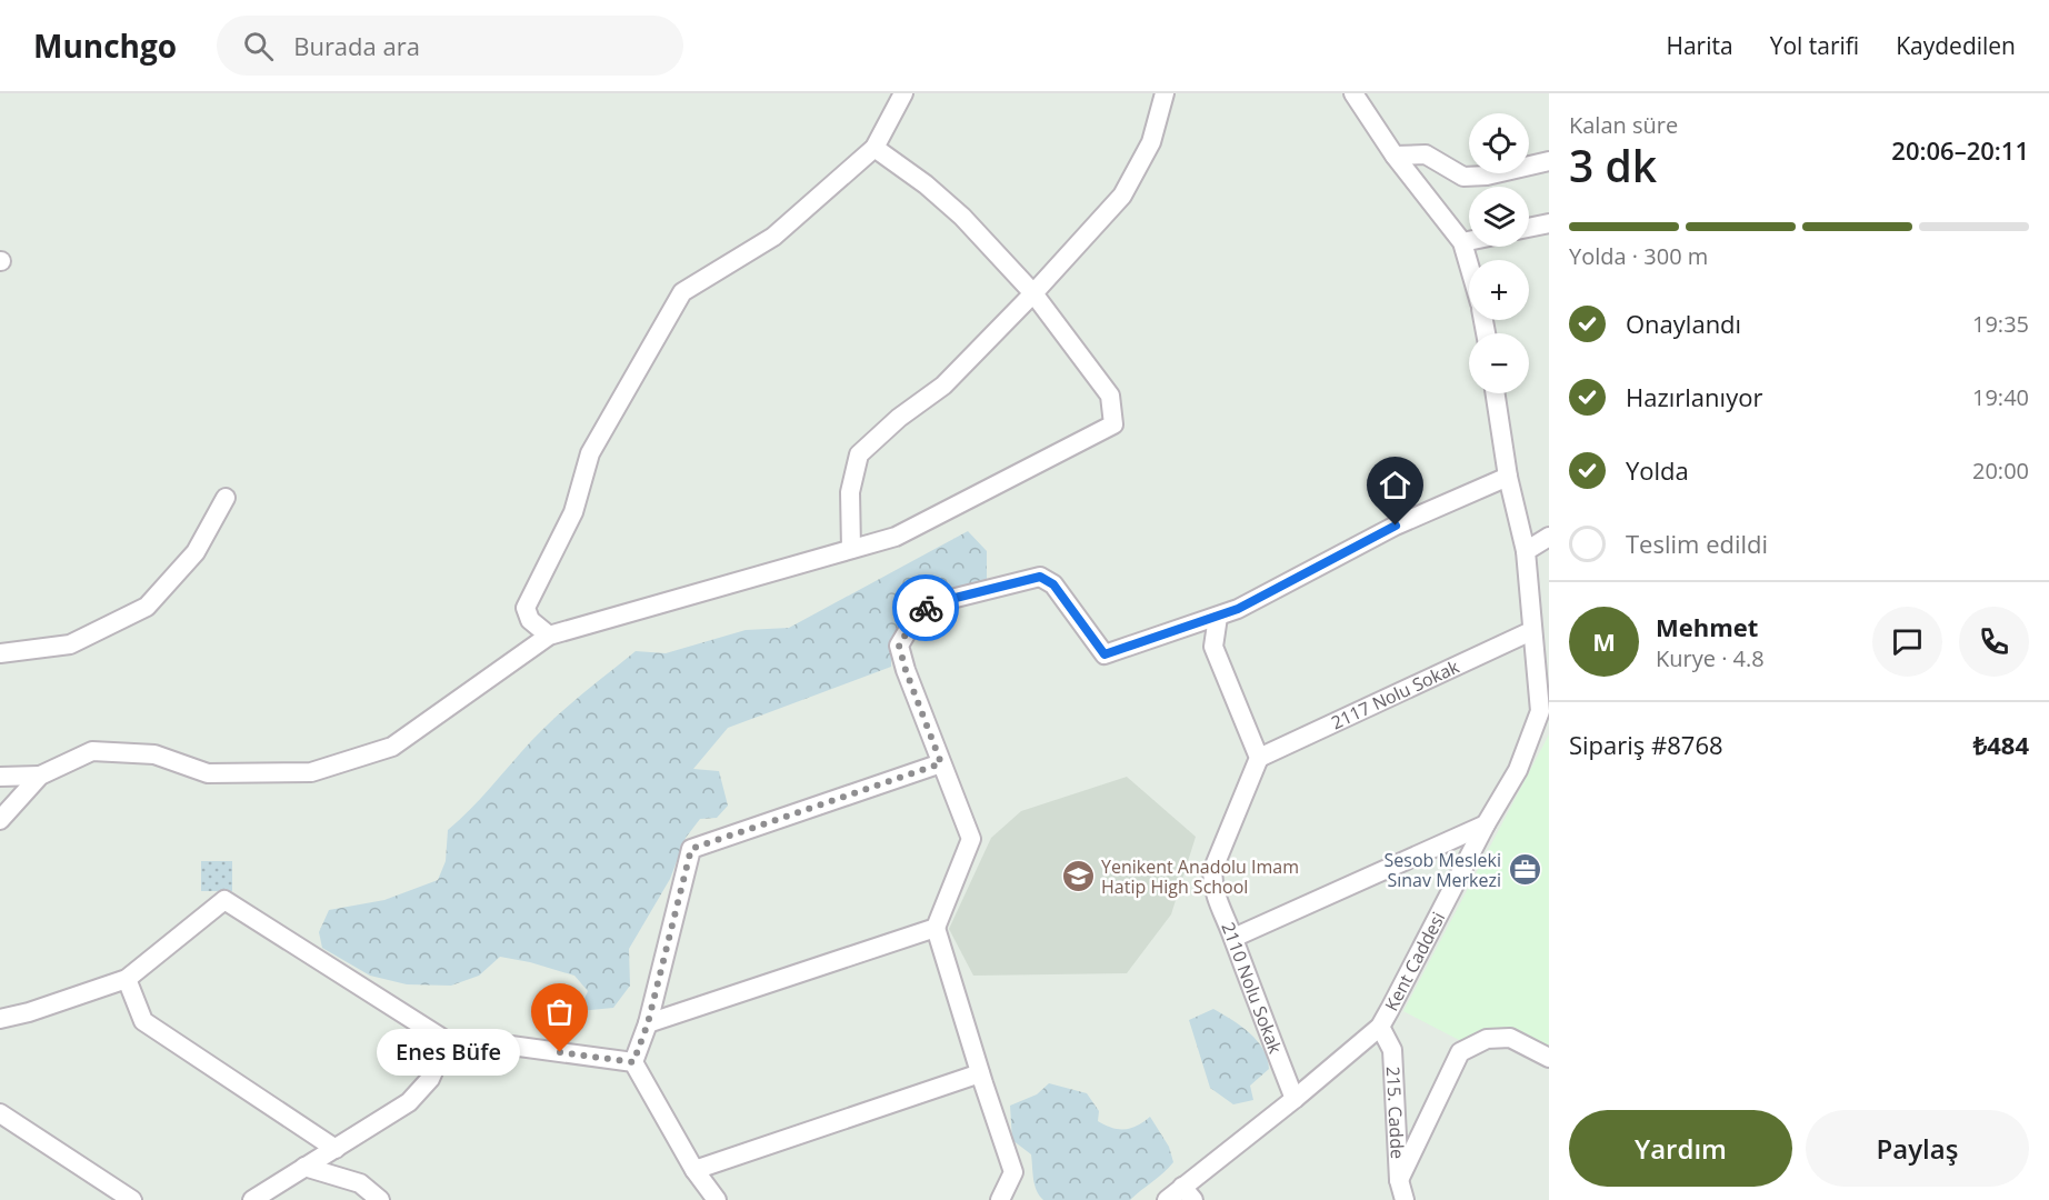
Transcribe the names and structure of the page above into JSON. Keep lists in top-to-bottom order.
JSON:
{
  "streets": {
    "street": [
      "2117 Nolu Sokak",
      "Kent Caddesi",
      "2110 Nolu Sokak",
      "215. Cadde"
    ]
  },
  "crossings": [
    ["2117 Nolu Sokak", "Kent Caddesi"],
    ["2117 Nolu Sokak", "2110 Nolu Sokak"],
    ["Kent Caddesi", "2110 Nolu Sokak"],
    ["Kent Caddesi", "215. Cadde"]
  ],
  "places": {
    "office": ["Sesob Mesleki Sınav Merkezi"],
    "school or university": ["Yenikent Anadolu Imam Hatip High School"],
    "other": ["Enes Büfe"]
  },
  "page": {
    "header": "Munchgo",
    "search": "Burada ara",
    "nav": ["Harita", "Yol tarifi", "Kaydedilen"],
    "heading": ["3 dk", "Kalan süre", "20:06–20:11"],
    "panel": [
      "Mehmet",
      "Kurye · 4.8",
      "Sipariş #8768",
      "₺484"
    ],
    "map_buttons": ["+", "−"],
    "bar": "Yolda · 300 m",
    "list": [
      ["Onaylandı", "19:35"],
      ["Hazırlanıyor", "19:40"],
      ["Yolda", "20:00"],
      "Teslim edildi"
    ],
    "round": "M",
    "bubble": "Enes Büfe",
    "buttons": ["Yardım", "Paylaş"]
  }
}
